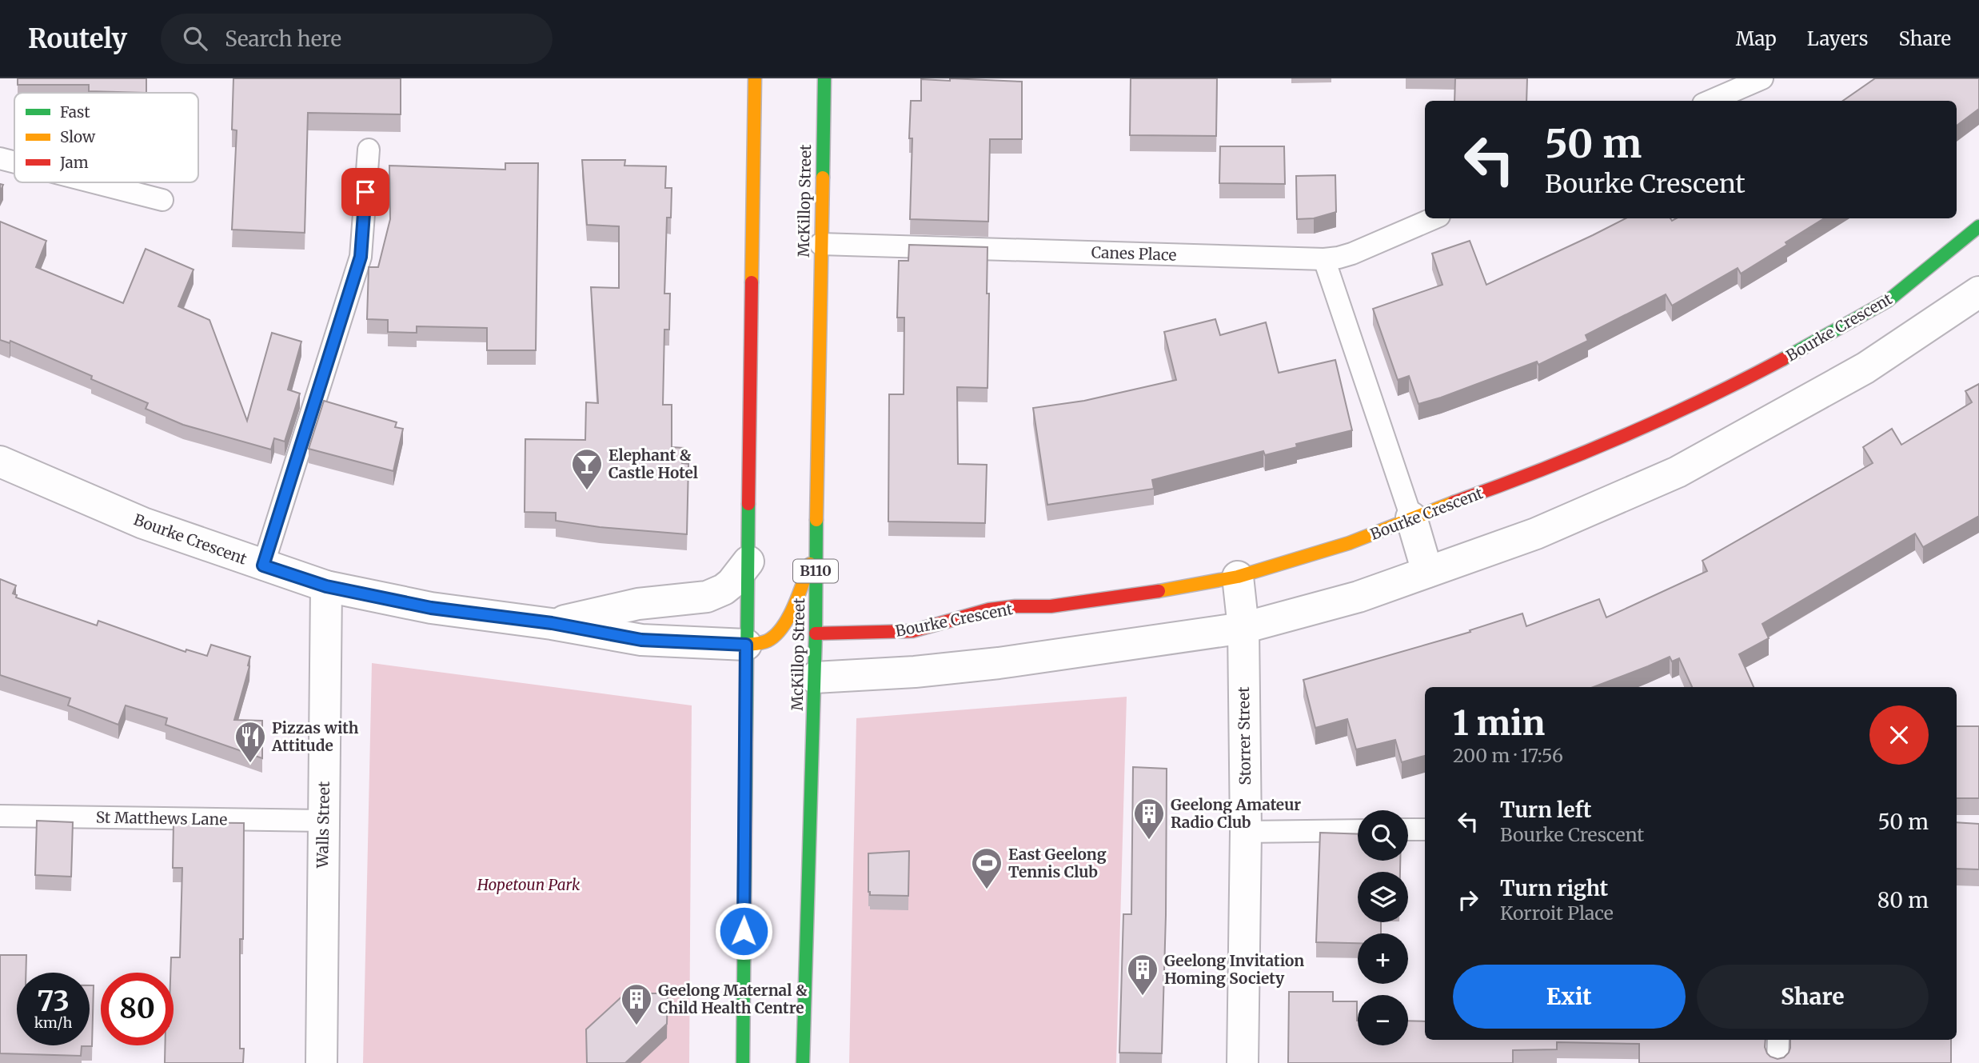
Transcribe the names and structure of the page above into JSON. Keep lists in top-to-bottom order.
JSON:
{
  "streets": {
    "main road": ["McKillop Street", "Bourke Crescent", "B110"],
    "street": ["Storrer Street", "Walls Street"],
    "lane": ["Canes Place", "St Matthews Lane"]
  },
  "crossings": [
    ["McKillop Street", "Canes Place"],
    ["McKillop Street", "Bourke Crescent"],
    ["Bourke Crescent", "Storrer Street"],
    ["Bourke Crescent", "Walls Street"],
    ["St Matthews Lane", "Walls Street"]
  ],
  "parks": ["Hopetoun Park"],
  "places": {
    "bar": ["Elephant & Castle Hotel"],
    "restaurant": ["Pizzas with Attitude"],
    "building": ["Geelong Amateur Radio Club", "Geelong Invitation Homing Society", "Geelong Maternal & Child Health Centre"],
    "sports": ["East Geelong Tennis Club"]
  },
  "legend": ["Fast", "Slow", "Jam"],
  "page": {
    "header": "Routely",
    "search": "Search here",
    "nav": ["Map", "Layers", "Share"],
    "turn": ["50 m", "Bourke Crescent"],
    "heading": ["1 min", "200 m · 17:56"],
    "list": [
      {
        "name": "Turn left",
        "note": "Bourke Crescent",
        "value": "50 m"
      },
      {
        "name": "Turn right",
        "note": "Korroit Place",
        "value": "80 m"
      }
    ],
    "map_buttons": ["+", "−"],
    "buttons": ["Exit", "Share"],
    "speed": "73 km/h",
    "limit": "80"
  }
}
